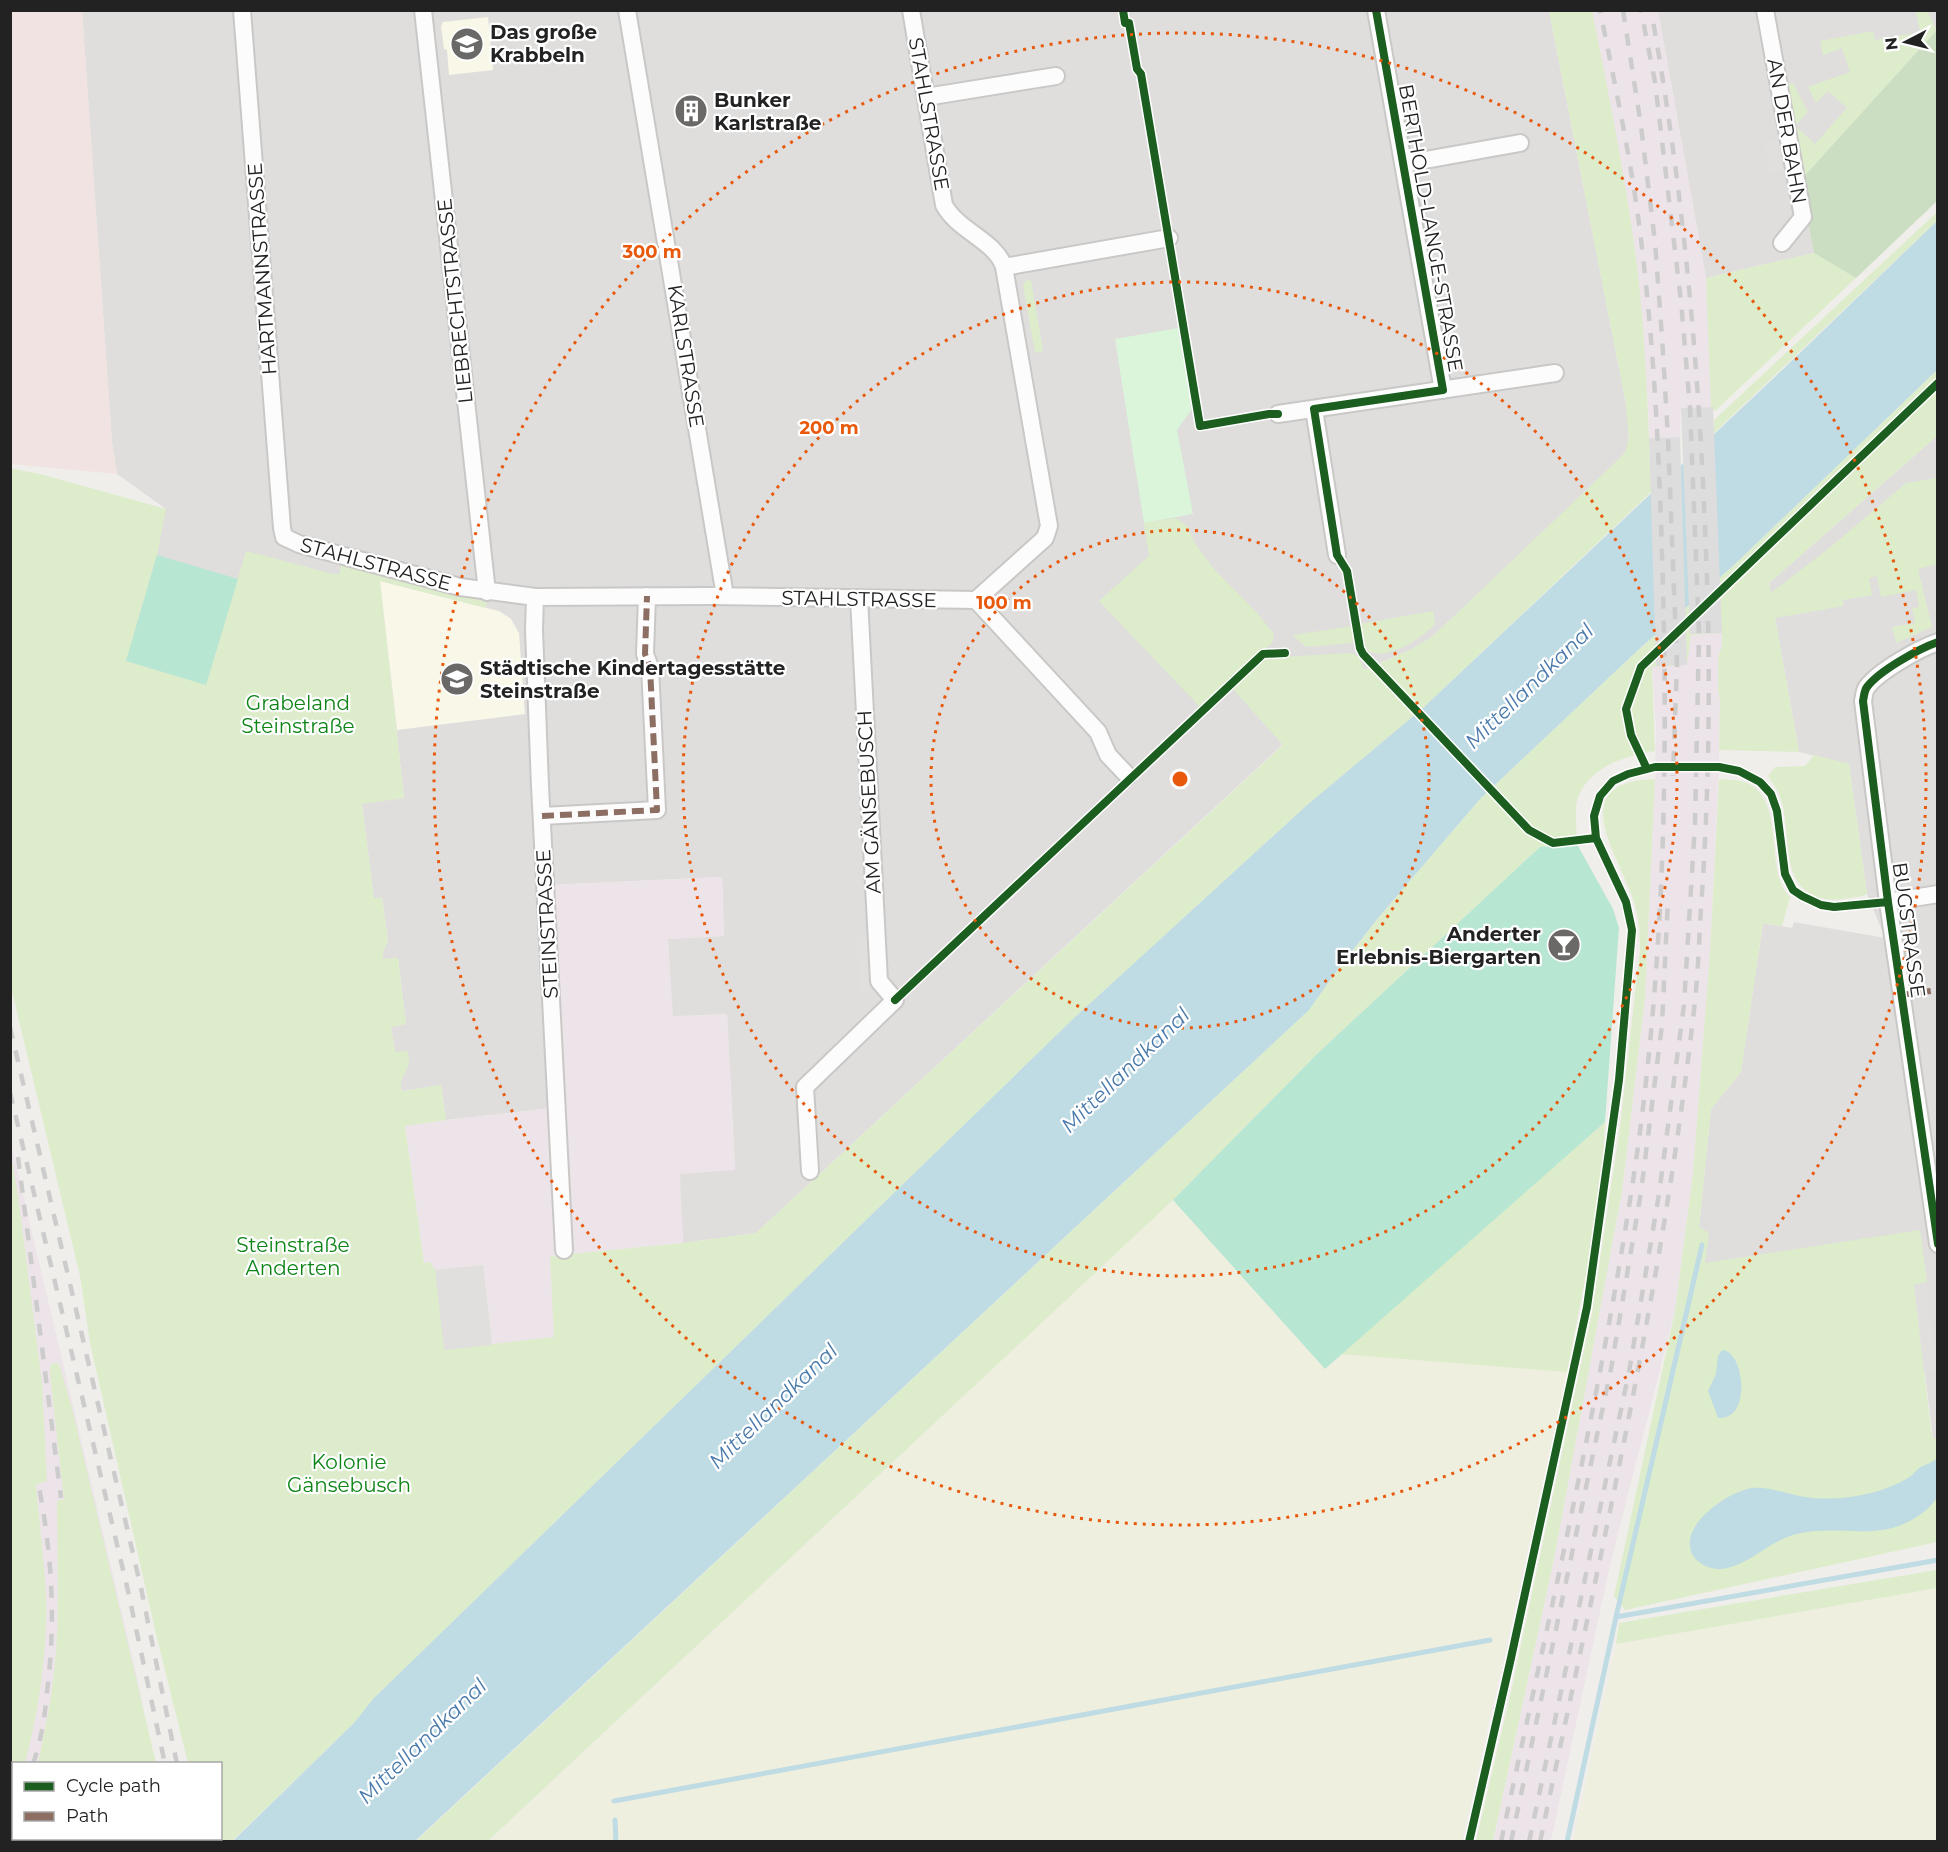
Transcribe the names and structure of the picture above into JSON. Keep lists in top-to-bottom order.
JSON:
{
  "streets": {
    "street": [
      "STAHLSTRASSE",
      "AN DER BAHN",
      "BERTHOLD-LANGE-STRASSE",
      "HARTMANNSTRASSE",
      "LIEBRECHTSTRASSE",
      "KARLSTRASSE",
      "AM GÄNSEBUSCH",
      "STEINSTRASSE",
      "BUGSTRASSE"
    ]
  },
  "crossings": [
    ["STAHLSTRASSE", "HARTMANNSTRASSE"],
    ["STAHLSTRASSE", "LIEBRECHTSTRASSE"],
    ["STAHLSTRASSE", "KARLSTRASSE"],
    ["STAHLSTRASSE", "AM GÄNSEBUSCH"],
    ["STAHLSTRASSE", "STEINSTRASSE"]
  ],
  "water": ["Mittellandkanal"],
  "parks": ["Grabeland Steinstraße", "Steinstraße Anderten", "Kolonie Gänsebusch"],
  "places": {
    "school or university": ["Das große Krabbeln", "Städtische Kindertagesstätte Steinstraße"],
    "building": ["Bunker Karlstraße"],
    "bar": ["Anderter Erlebnis-Biergarten"]
  },
  "legend": ["Cycle path", "Path"],
  "north": "left",
  "rings": ["300 m", "200 m", "100 m"]
}
